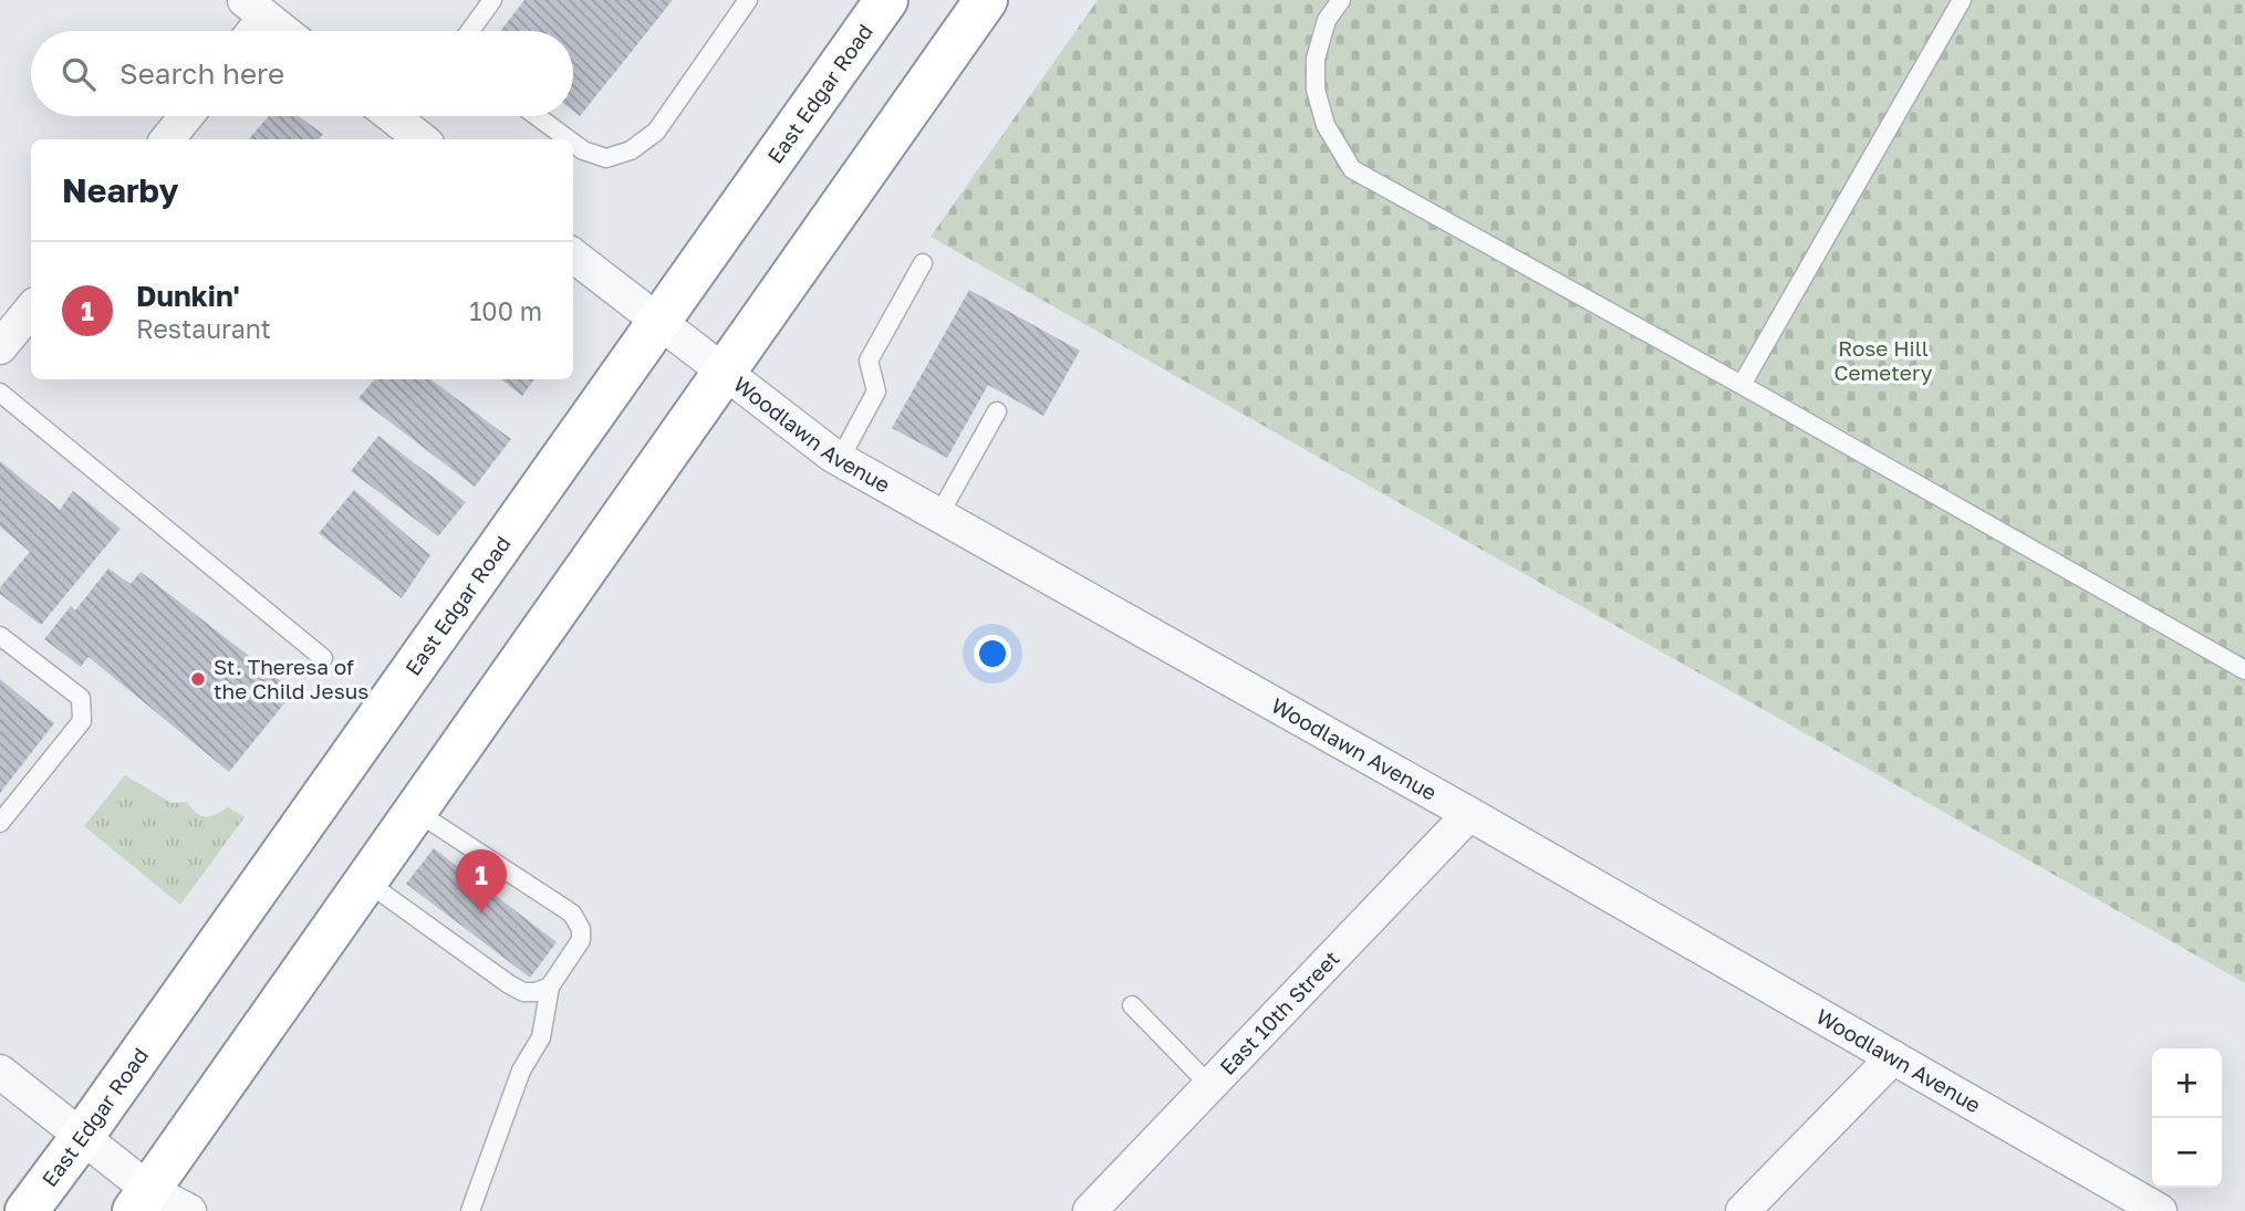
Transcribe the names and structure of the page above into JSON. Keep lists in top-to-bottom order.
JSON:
{
  "streets": {
    "highway": ["East Edgar Road"],
    "street": ["Woodlawn Avenue", "East 10th Street"]
  },
  "crossings": [
    ["East Edgar Road", "Woodlawn Avenue"],
    ["Woodlawn Avenue", "East 10th Street"]
  ],
  "parks": ["Rose Hill Cemetery"],
  "places": ["St. Theresa of the Child Jesus"],
  "page": {
    "search": "Search here",
    "heading": "Nearby",
    "list": [
      {
        "mark": "1",
        "name": "Dunkin'",
        "note": "Restaurant",
        "value": "100 m"
      }
    ],
    "pins": "1",
    "map_buttons": ["+", "−"]
  }
}
